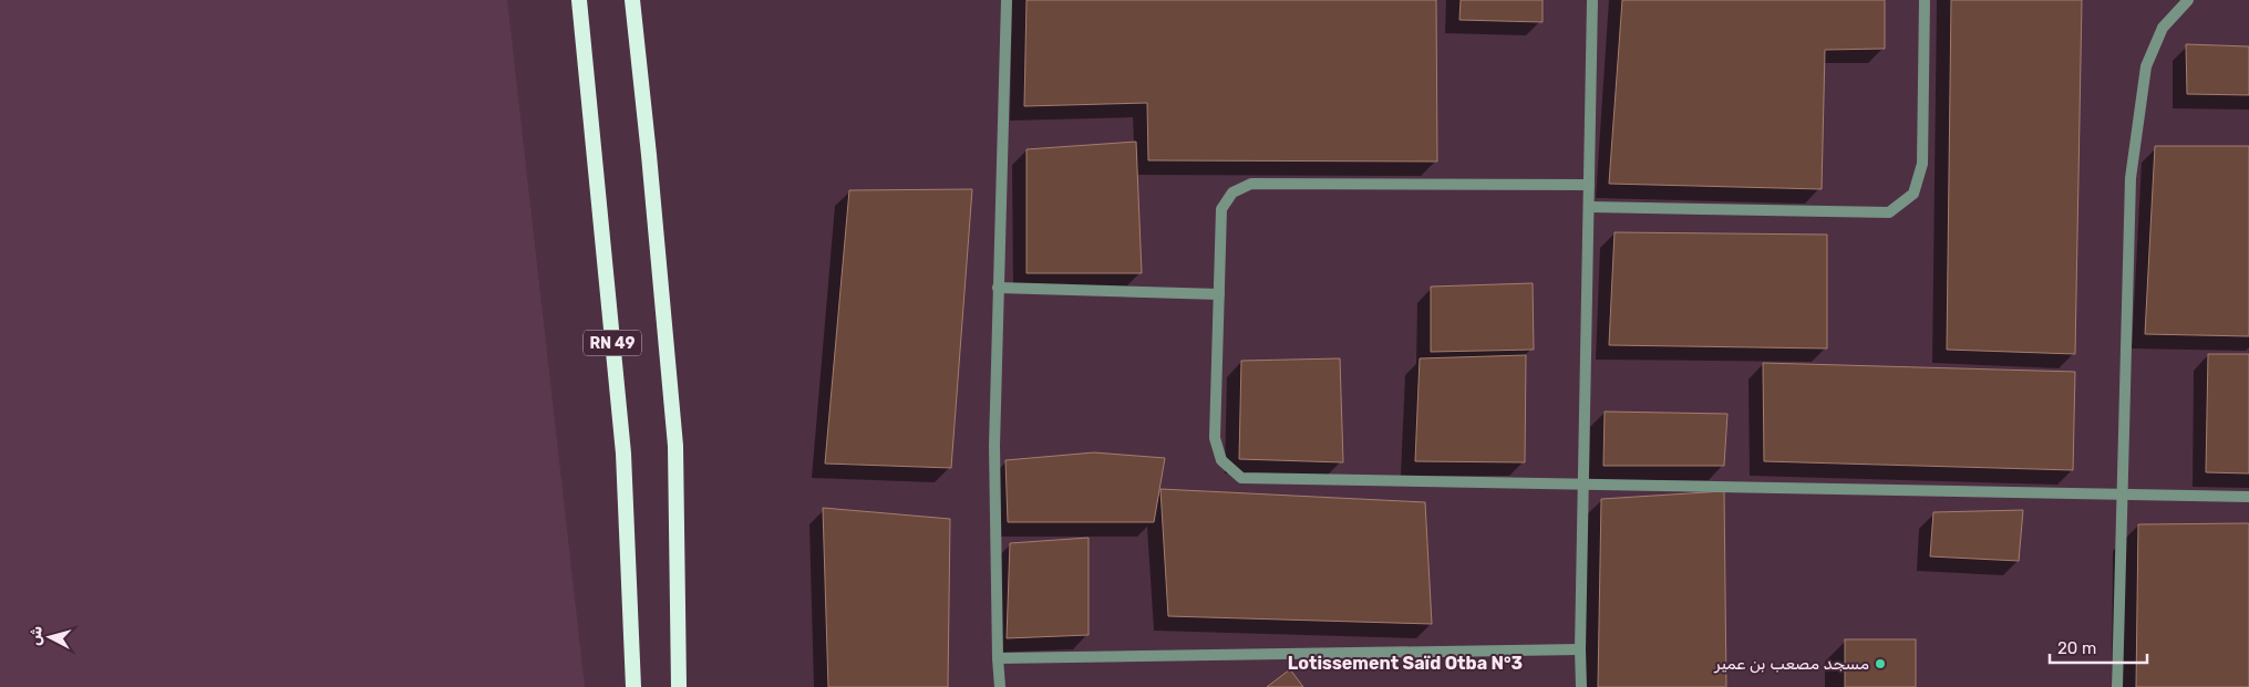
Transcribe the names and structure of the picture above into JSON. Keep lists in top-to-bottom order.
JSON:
{
  "streets": {
    "highway": ["RN 49"]
  },
  "districts": ["Lotissement Saïd Otba N°3"],
  "places": ["مسجد مصعب بن عمير"],
  "scale_bar": "20 m",
  "north": "left"
}
